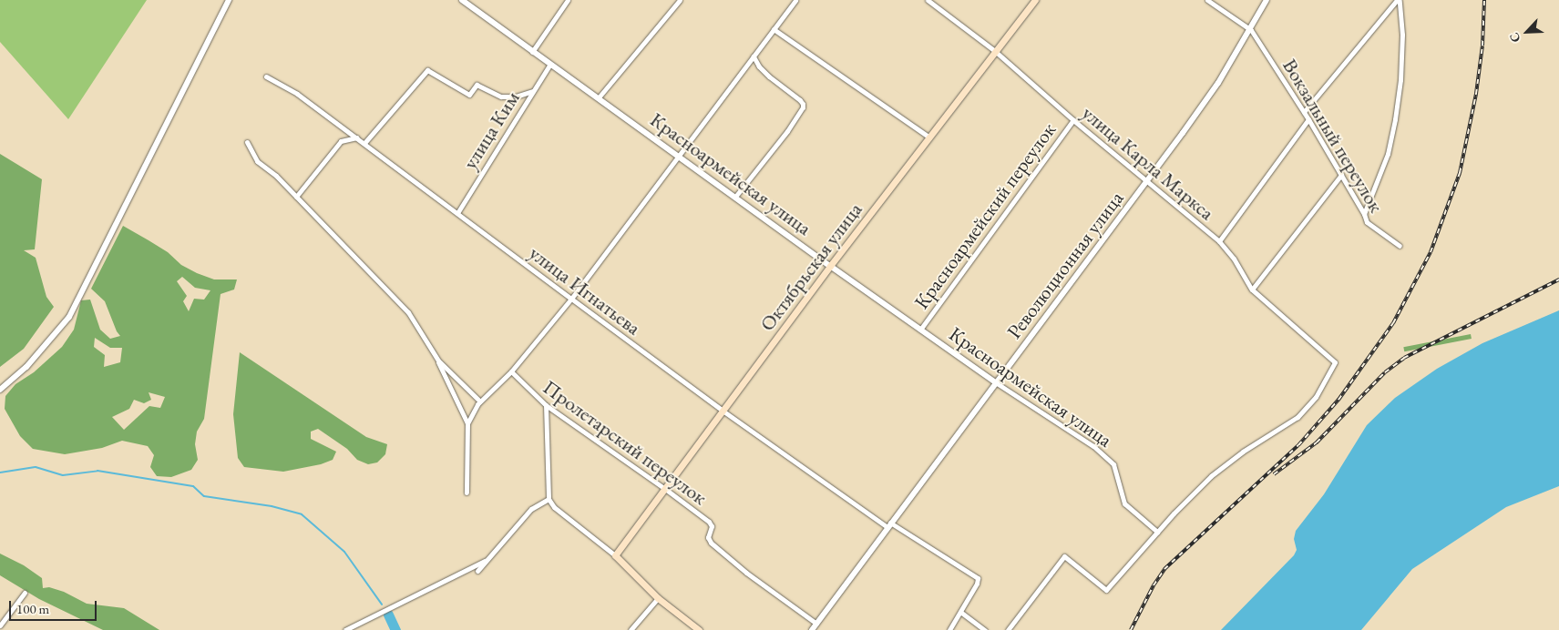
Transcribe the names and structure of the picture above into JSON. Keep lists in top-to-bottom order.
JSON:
{
  "streets": {
    "main road": ["Октябрьская улица"],
    "street": [
      "улица Ким",
      "Вокзальный переулок",
      "улица Карла Маркса",
      "Красноармейская улица",
      "Красноармейский переулок",
      "Революционная улица",
      "улица Игнатьева",
      "Пролетарский переулок"
    ]
  },
  "crossings": [
    ["улица Ким", "Красноармейская улица"],
    ["улица Ким", "улица Игнатьева"],
    ["Вокзальный переулок", "Революционная улица"],
    ["улица Карла Маркса", "Красноармейская улица"],
    ["улица Карла Маркса", "Красноармейский переулок"],
    ["улица Карла Маркса", "Революционная улица"],
    ["улица Карла Маркса", "Октябрьская улица"],
    ["Красноармейская улица", "Красноармейский переулок"],
    ["Красноармейская улица", "Революционная улица"],
    ["Красноармейская улица", "Октябрьская улица"],
    ["Революционная улица", "улица Игнатьева"],
    ["Революционная улица", "Пролетарский переулок"],
    ["Октябрьская улица", "улица Игнатьева"],
    ["Октябрьская улица", "Пролетарский переулок"]
  ],
  "scale_bar": "100 m",
  "north": "bottom left"
}
